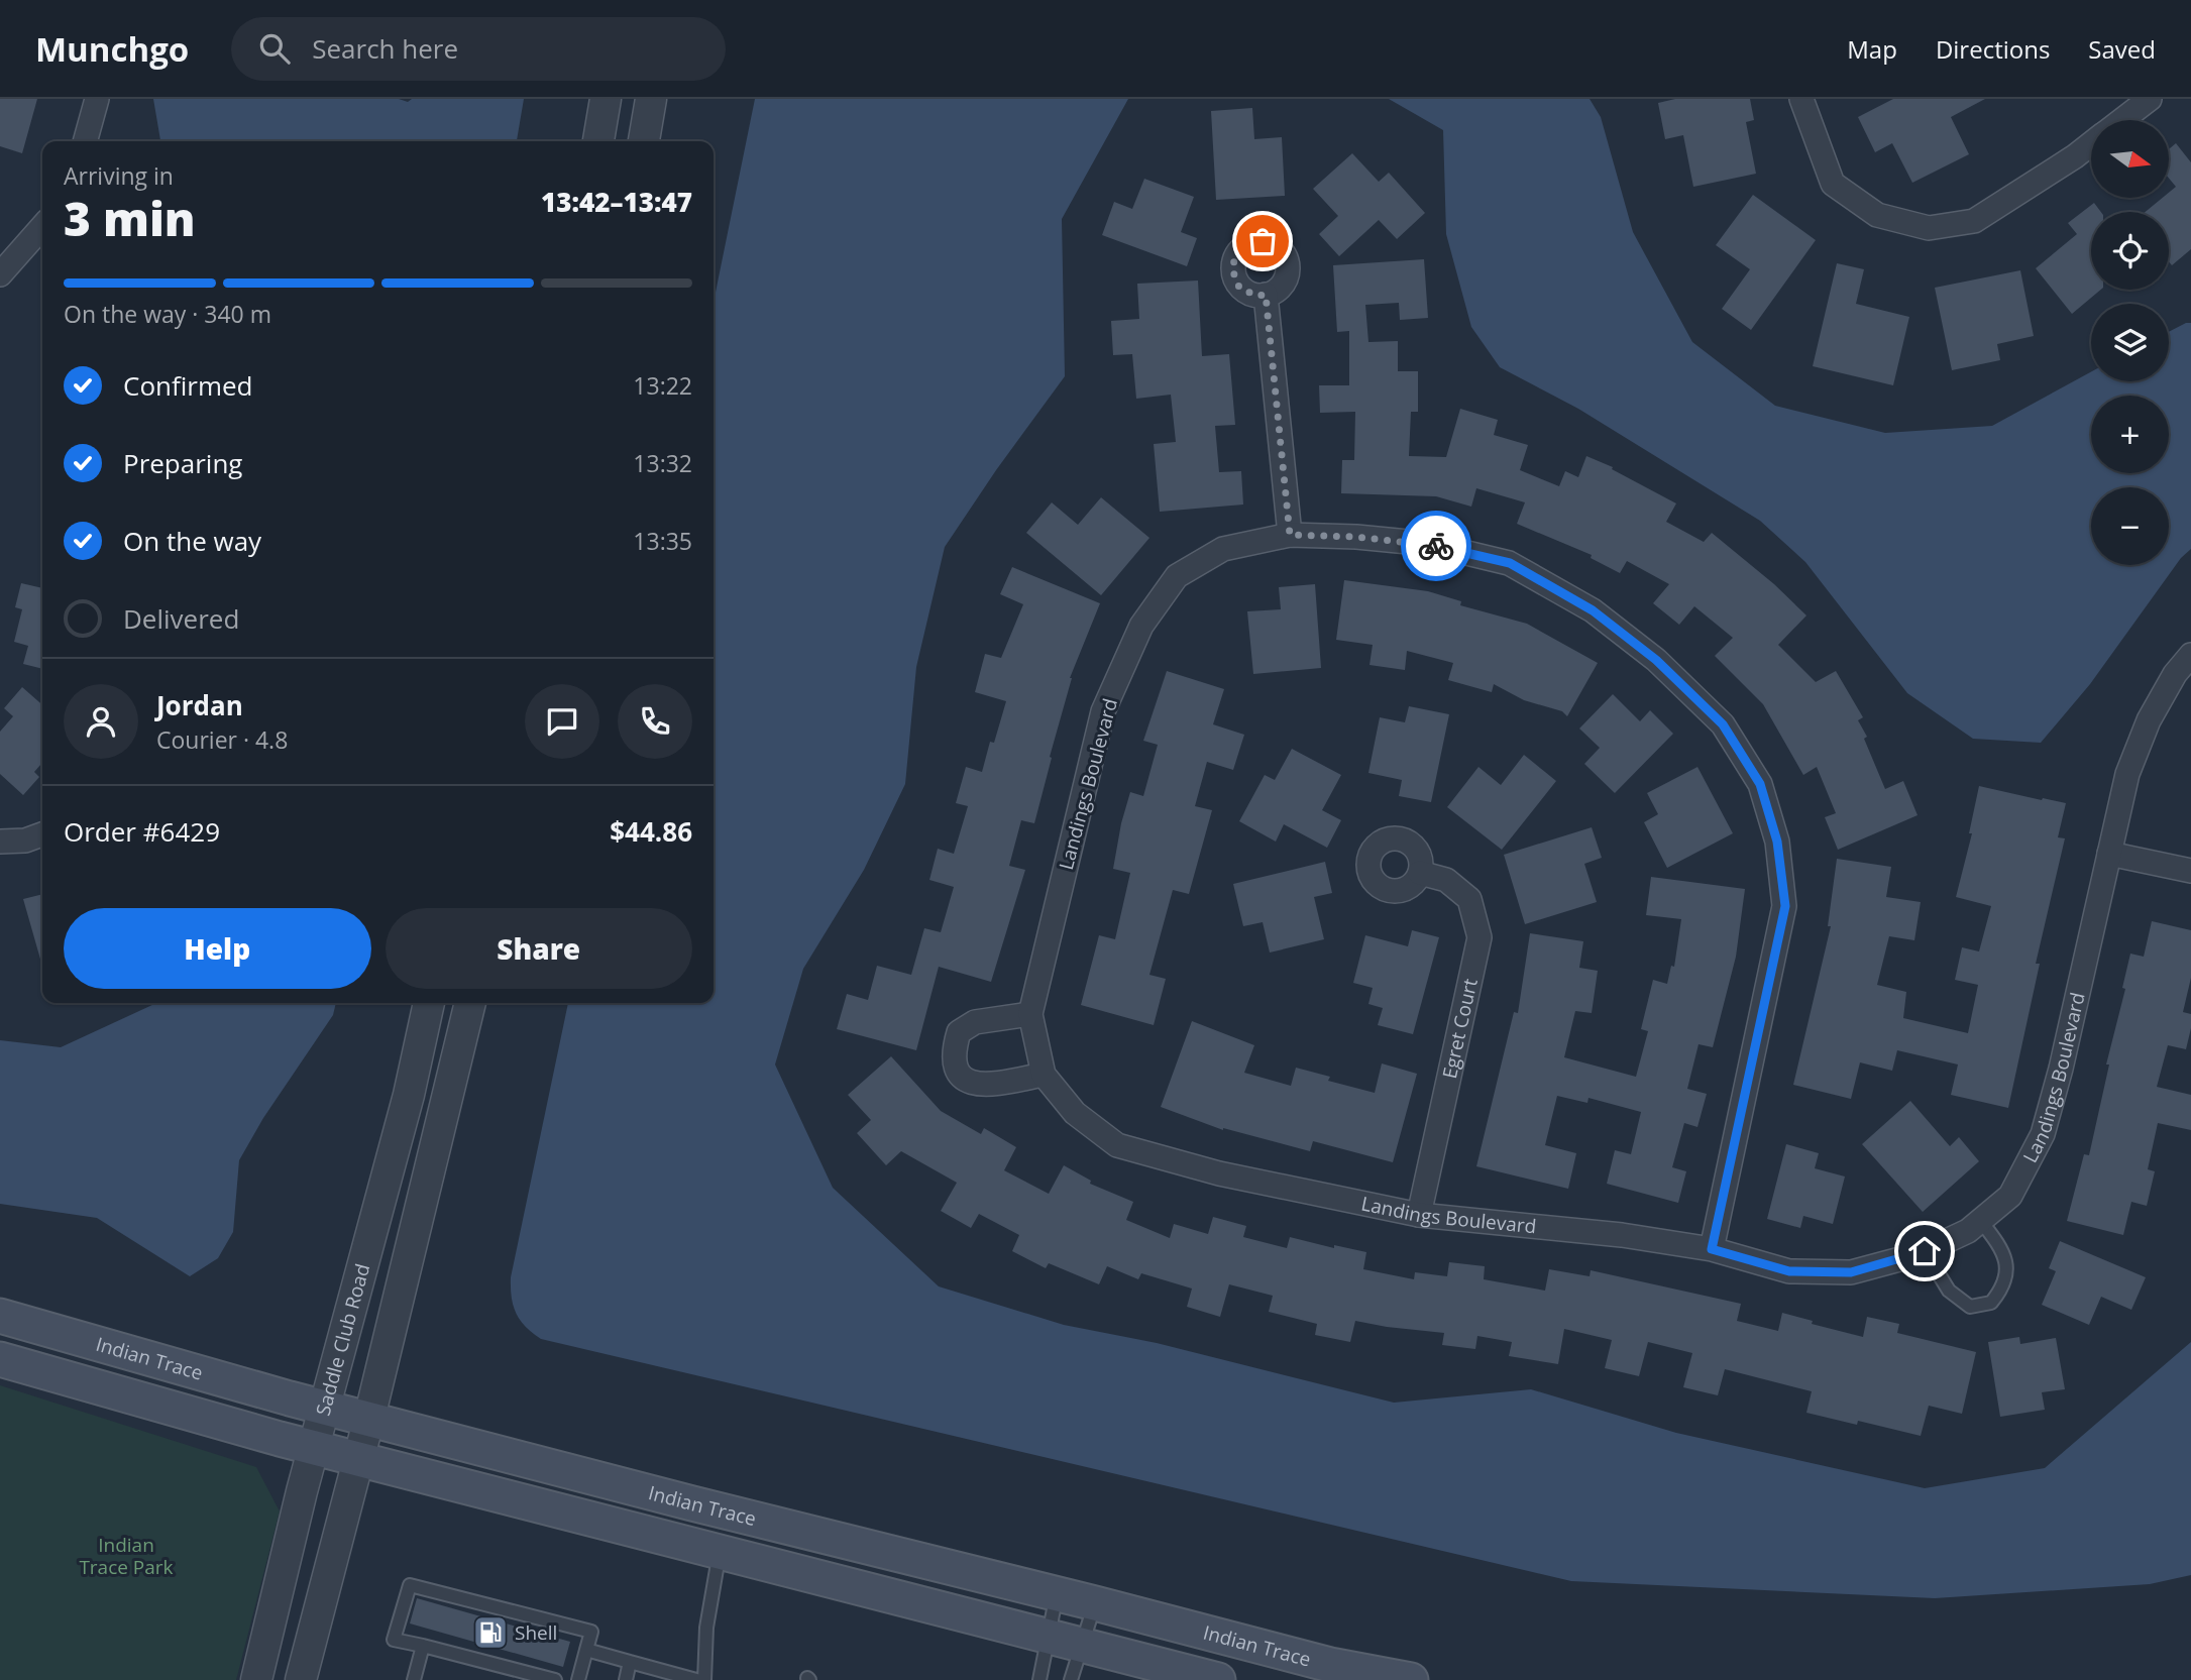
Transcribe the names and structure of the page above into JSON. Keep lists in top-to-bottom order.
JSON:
{
  "streets": {
    "main road": ["Indian Trace"],
    "street": ["Landings Boulevard", "Egret Court", "Saddle Club Road"]
  },
  "crossings": [
    ["Landings Boulevard", "Egret Court"],
    ["Saddle Club Road", "Indian Trace"]
  ],
  "parks": ["Indian Trace Park"],
  "places": {
    "fuel station": ["Shell"]
  },
  "north": "right",
  "page": {
    "header": "Munchgo",
    "search": "Search here",
    "nav": ["Map", "Directions", "Saved"],
    "map_buttons": ["+", "−"],
    "heading": ["3 min", "Arriving in", "13:42–13:47"],
    "panel": [
      "Jordan",
      "Courier · 4.8",
      "Order #6429",
      "$44.86"
    ],
    "bar": "On the way · 340 m",
    "list": [
      ["Confirmed", "13:22"],
      ["Preparing", "13:32"],
      ["On the way", "13:35"],
      "Delivered"
    ],
    "buttons": ["Help", "Share"]
  }
}
